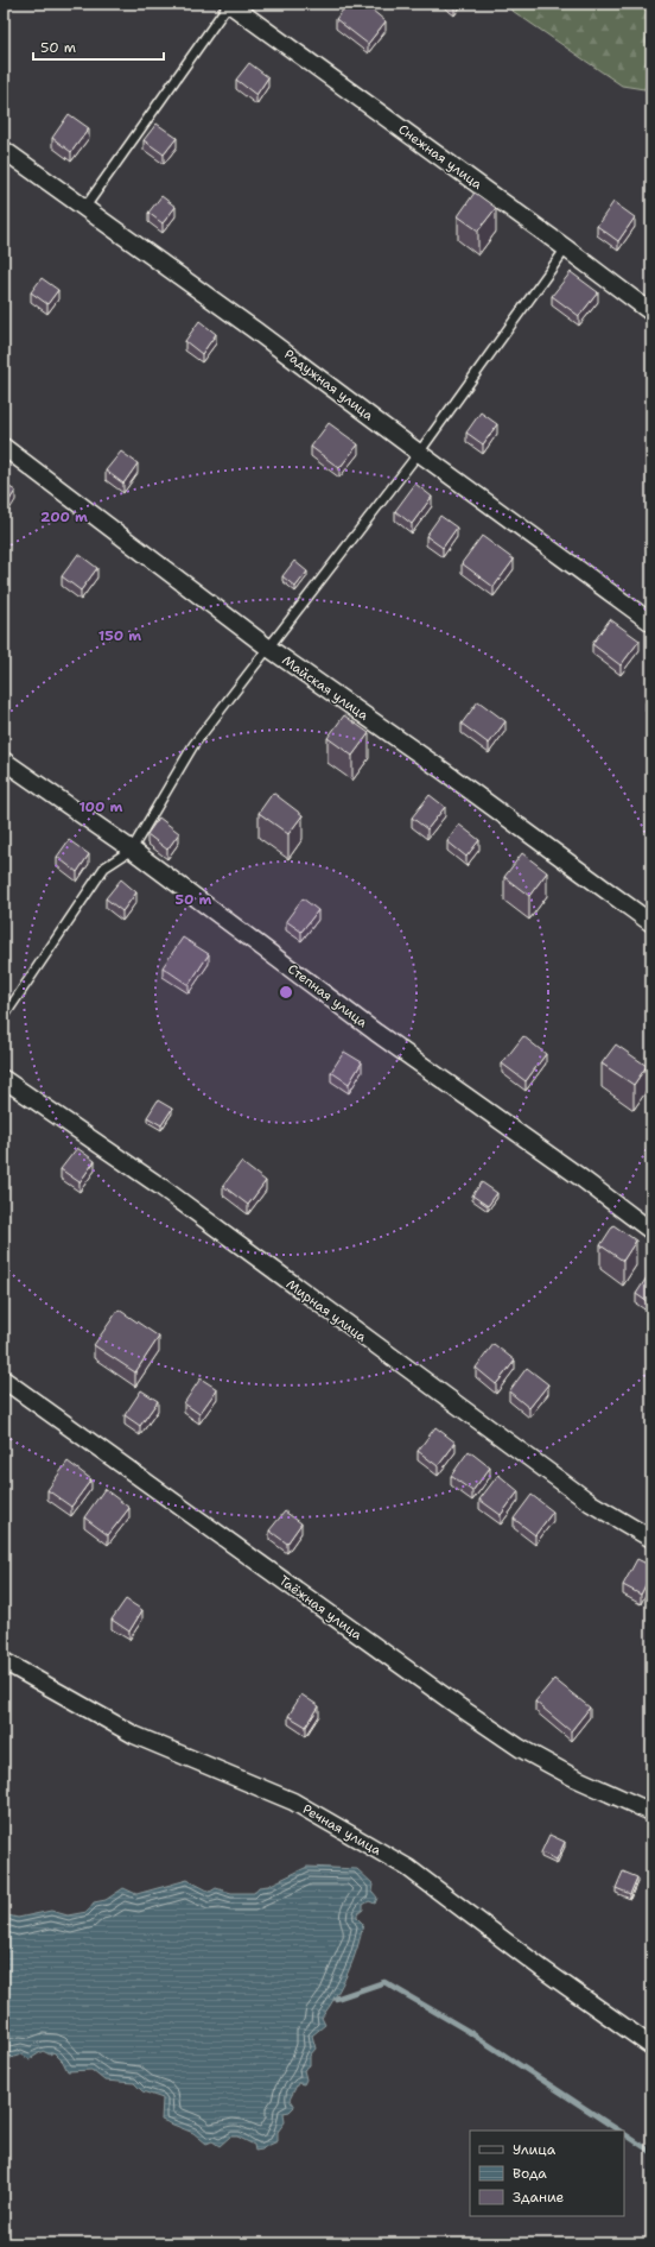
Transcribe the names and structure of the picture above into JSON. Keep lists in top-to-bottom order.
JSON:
{
  "streets": {
    "street": [
      "Снежная улица",
      "Радужная улица",
      "Майская улица",
      "Степная улица",
      "Мирная улица",
      "Таёжная улица",
      "Речная улица"
    ]
  },
  "legend": ["Улица", "Вода", "Здание"],
  "scale_bar": "50 m",
  "rings": [
    "200 m",
    "150 m",
    "100 m",
    "50 m"
  ]
}
